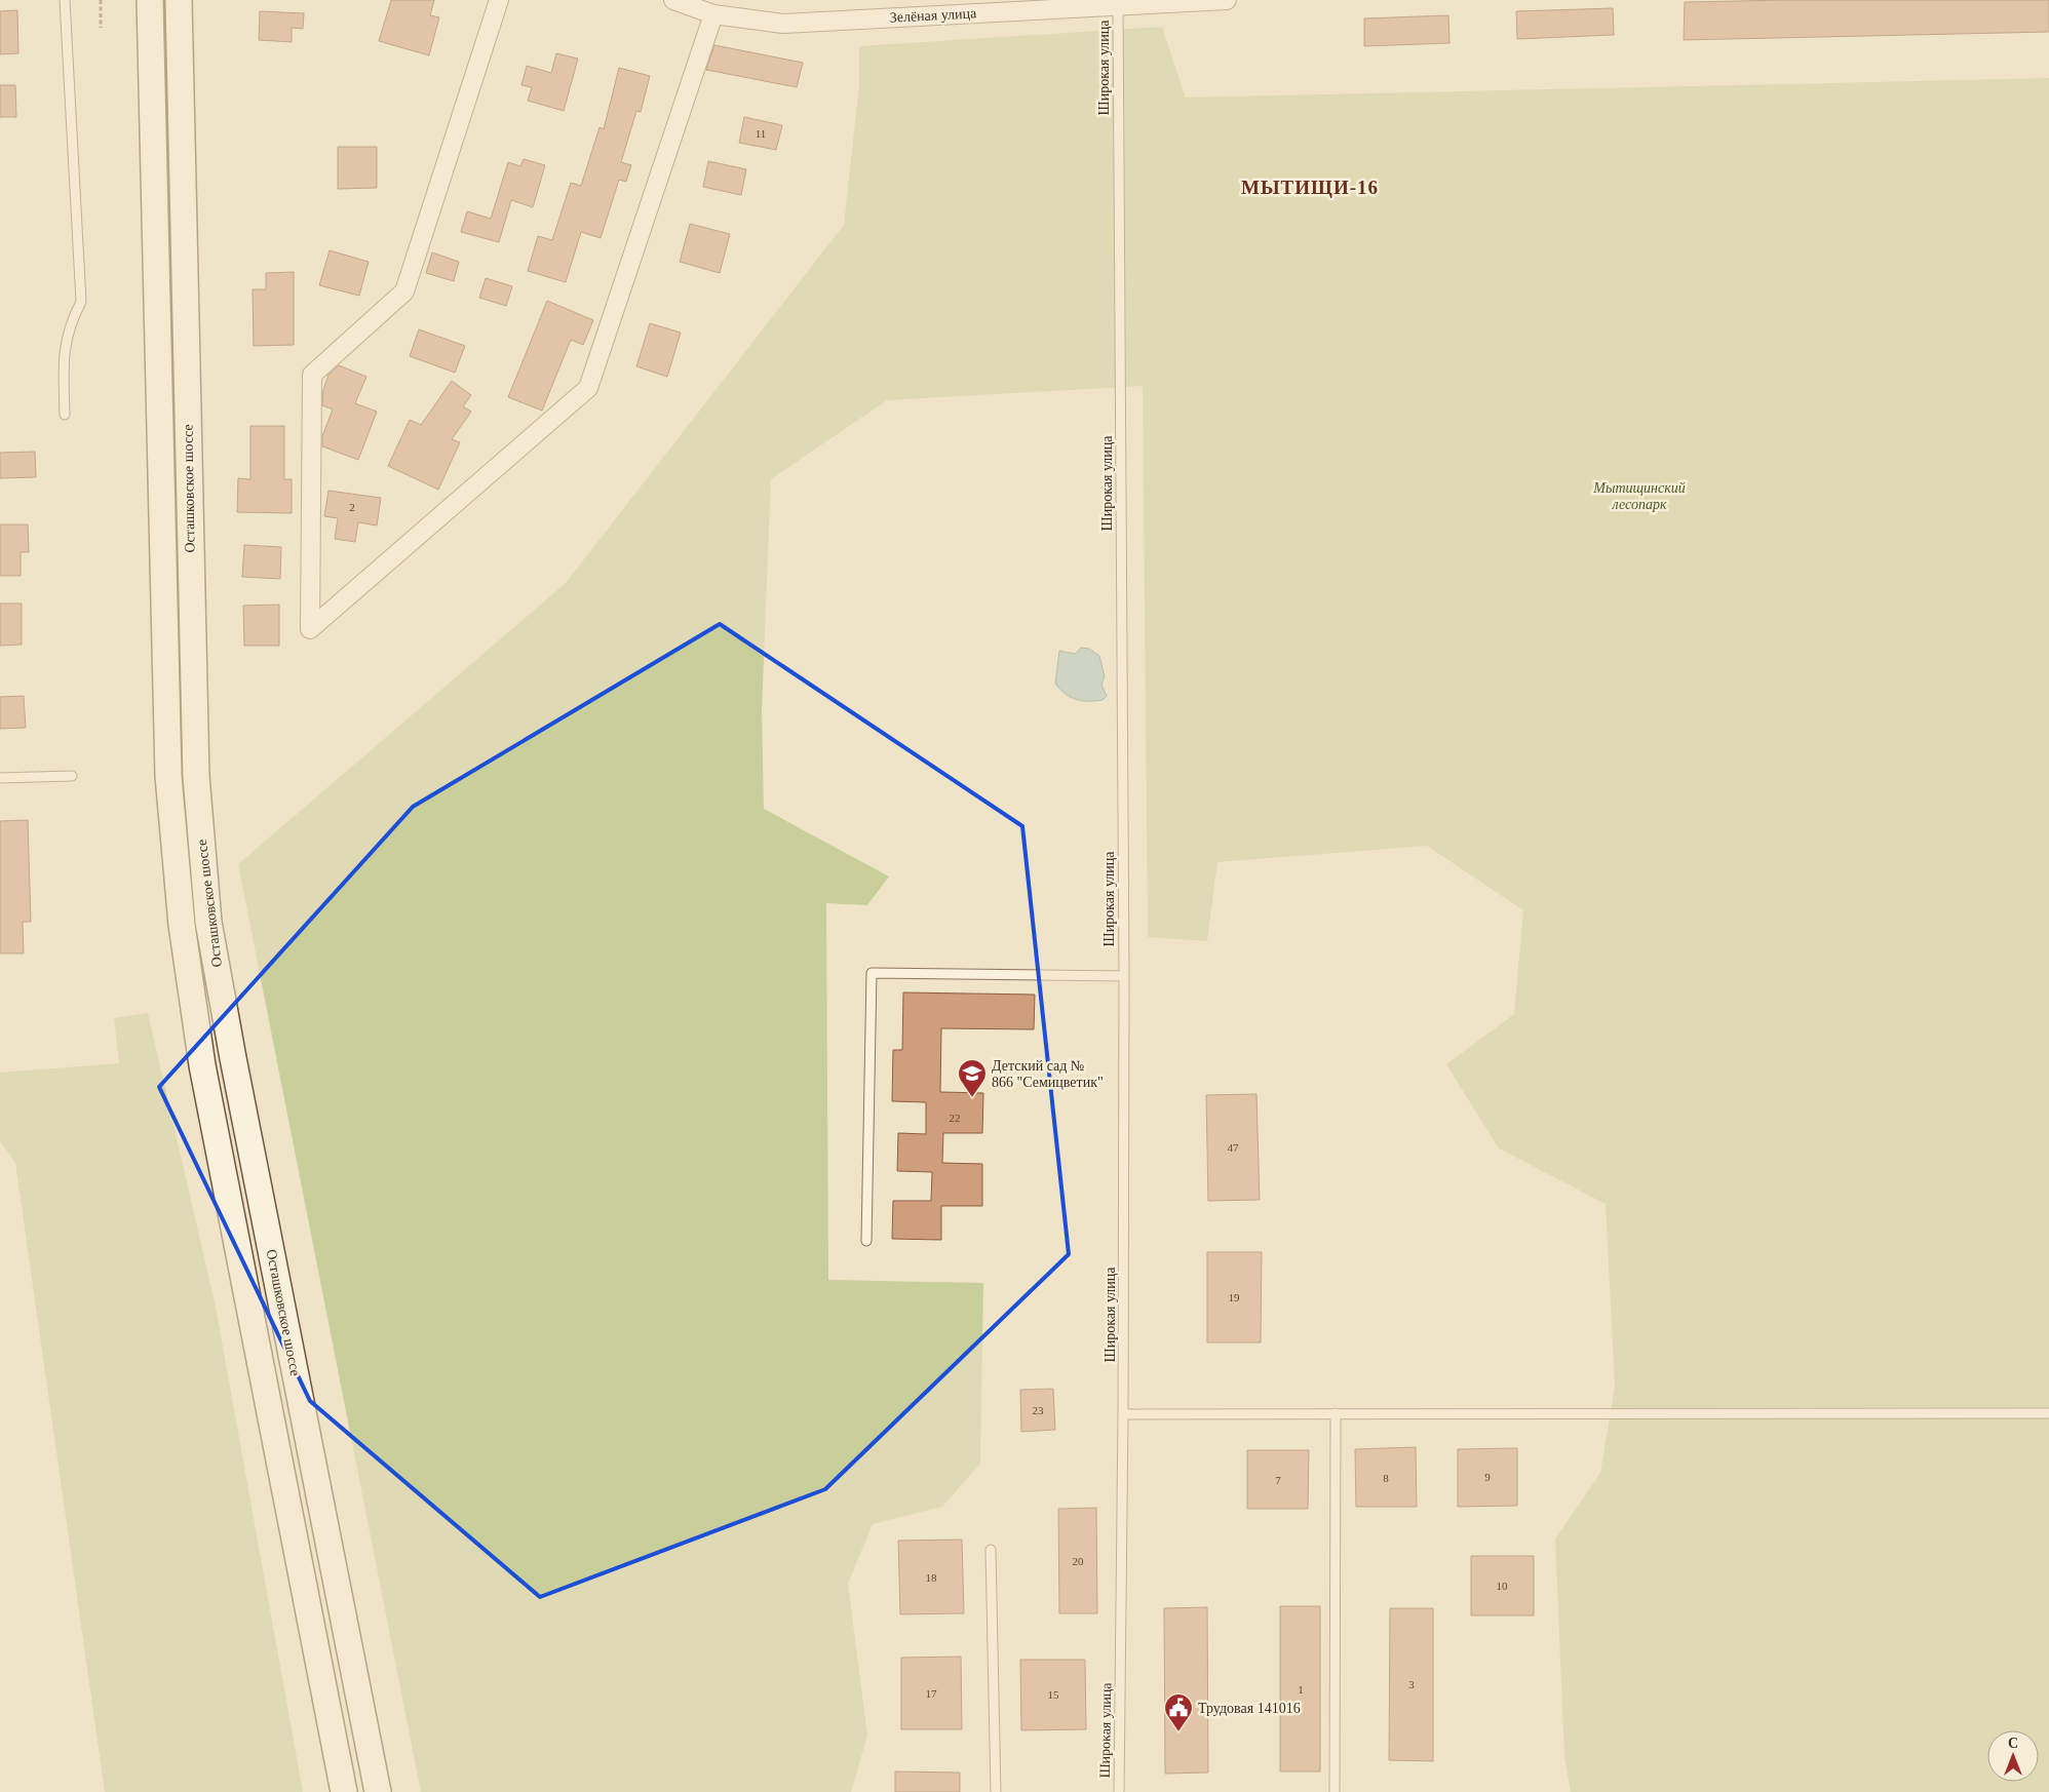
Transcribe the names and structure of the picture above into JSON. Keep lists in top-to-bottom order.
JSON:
{
  "streets": {
    "main road": ["Осташковское шоссе"],
    "street": ["Зелёная улица"],
    "lane": ["Широкая улица"]
  },
  "crossings": [
    ["Зелёная улица", "Широкая улица"]
  ],
  "districts": ["МЫТИЩИ-16"],
  "parks": ["Мытищинский лесопарк"],
  "places": {
    "school or university": ["Детский сад № 866 \"Семицветик\""],
    "public building": ["Трудовая 141016"]
  },
  "house_numbers": [
    "11",
    "2",
    "22",
    "47",
    "19",
    "23",
    "9",
    "8",
    "7",
    "20",
    "18",
    "10",
    "3",
    "1",
    "17",
    "15"
  ],
  "north": "top"
}
